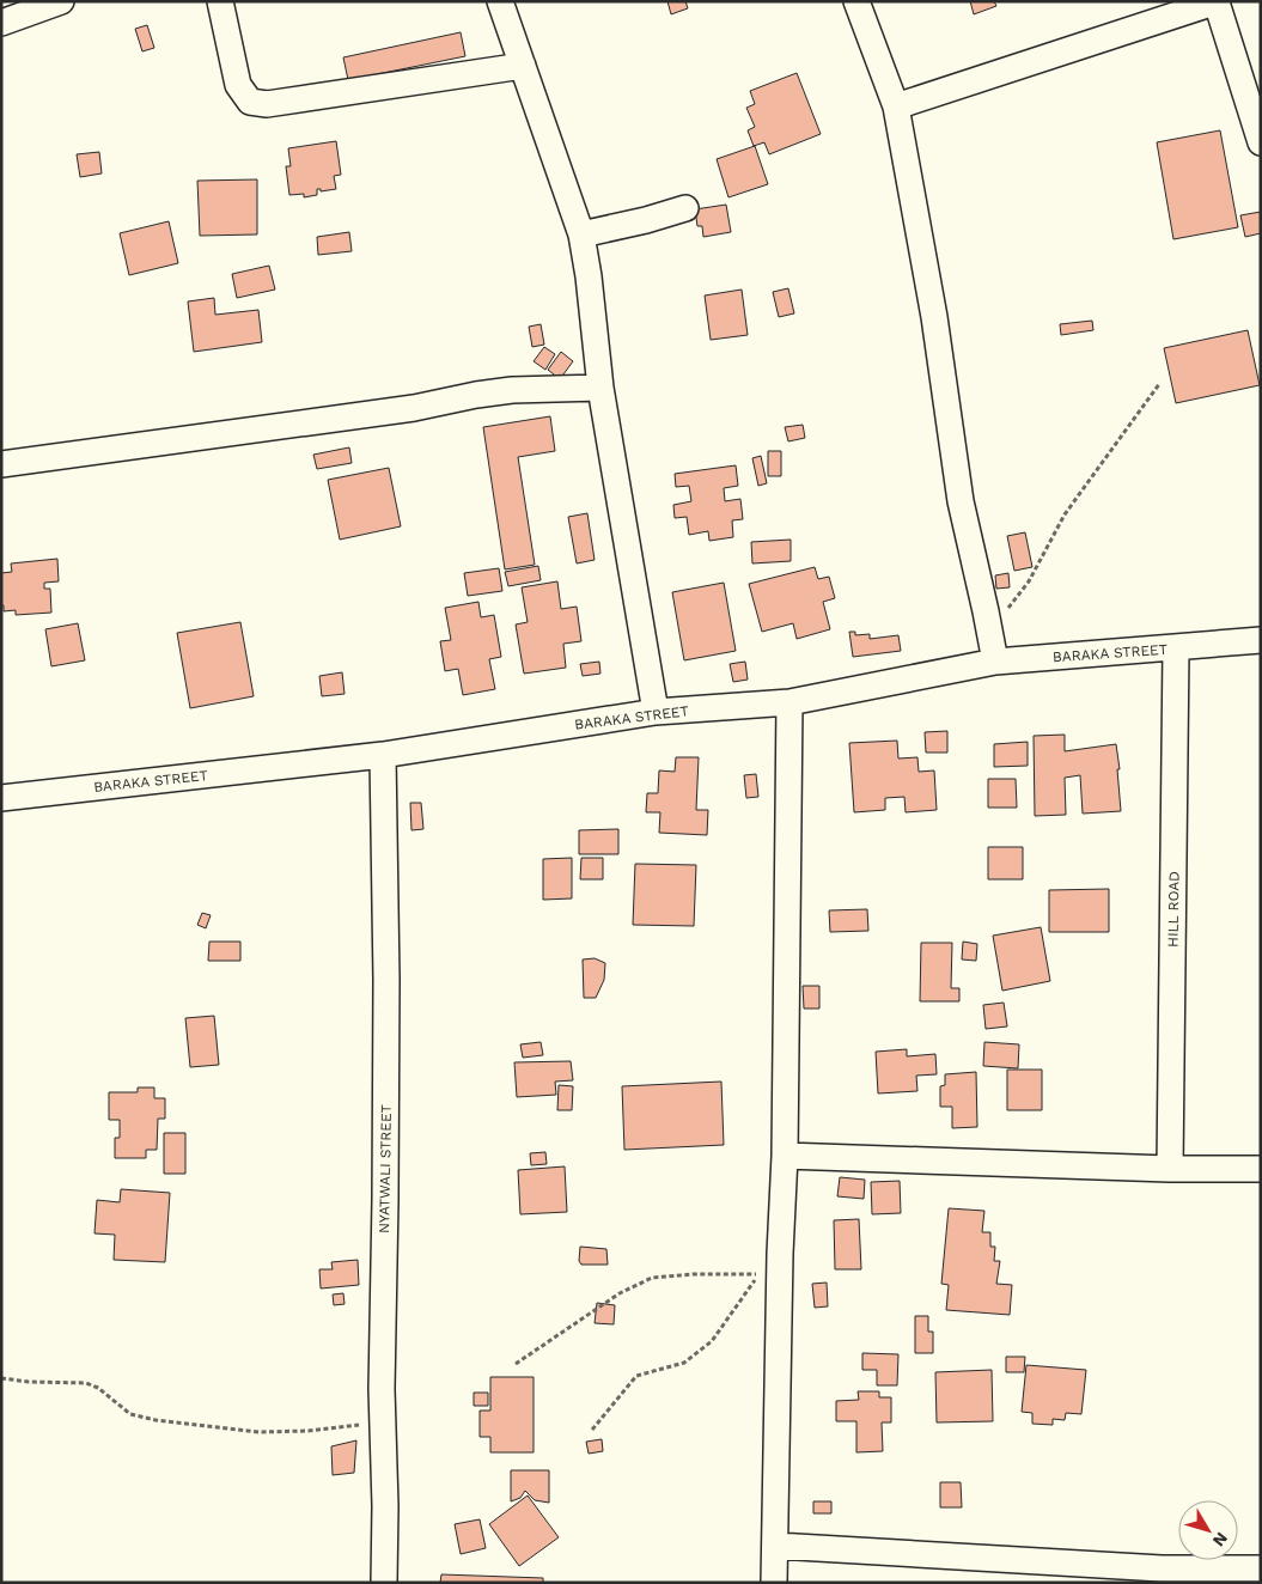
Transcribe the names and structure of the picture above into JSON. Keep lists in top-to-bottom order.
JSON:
{
  "streets": {
    "street": ["BARAKA STREET", "HILL ROAD", "NYATWALI STREET"]
  },
  "crossings": [
    ["BARAKA STREET", "HILL ROAD"],
    ["BARAKA STREET", "NYATWALI STREET"]
  ],
  "north": "bottom right"
}
